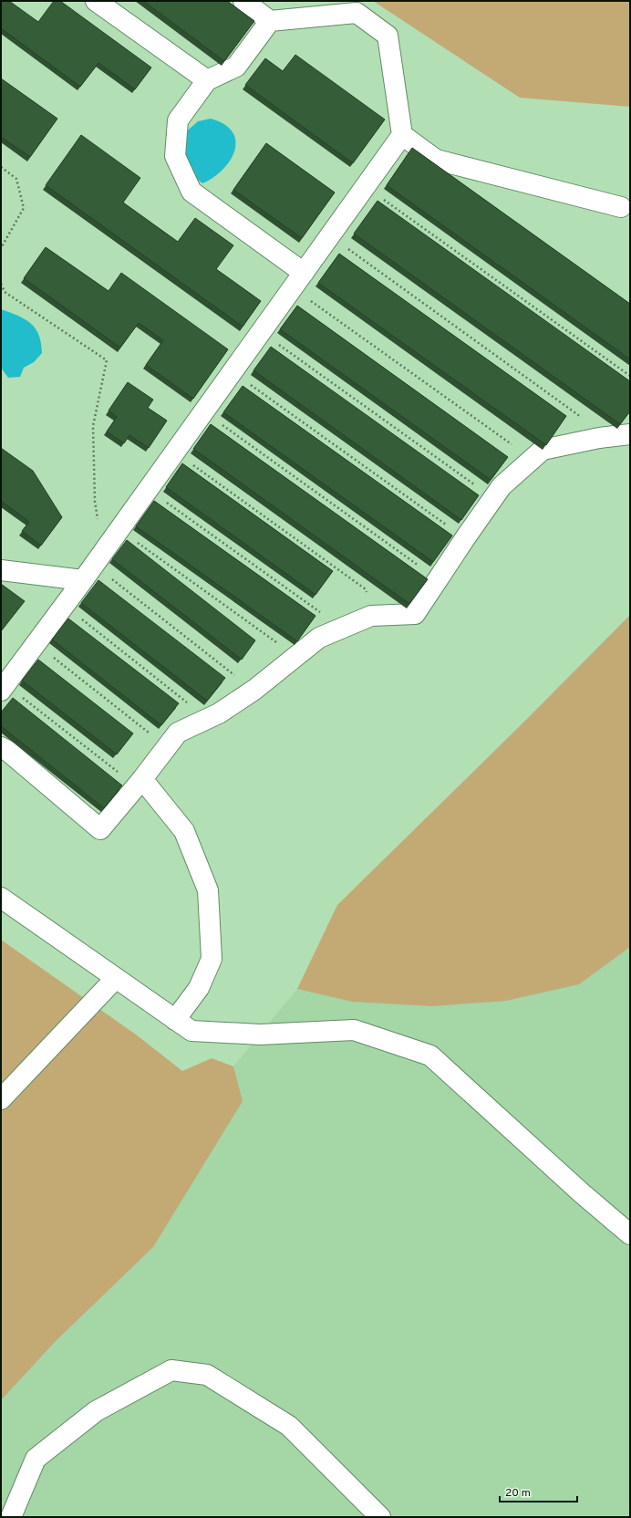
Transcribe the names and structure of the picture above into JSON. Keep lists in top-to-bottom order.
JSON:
{
  "scale_bar": "20 m"
}
